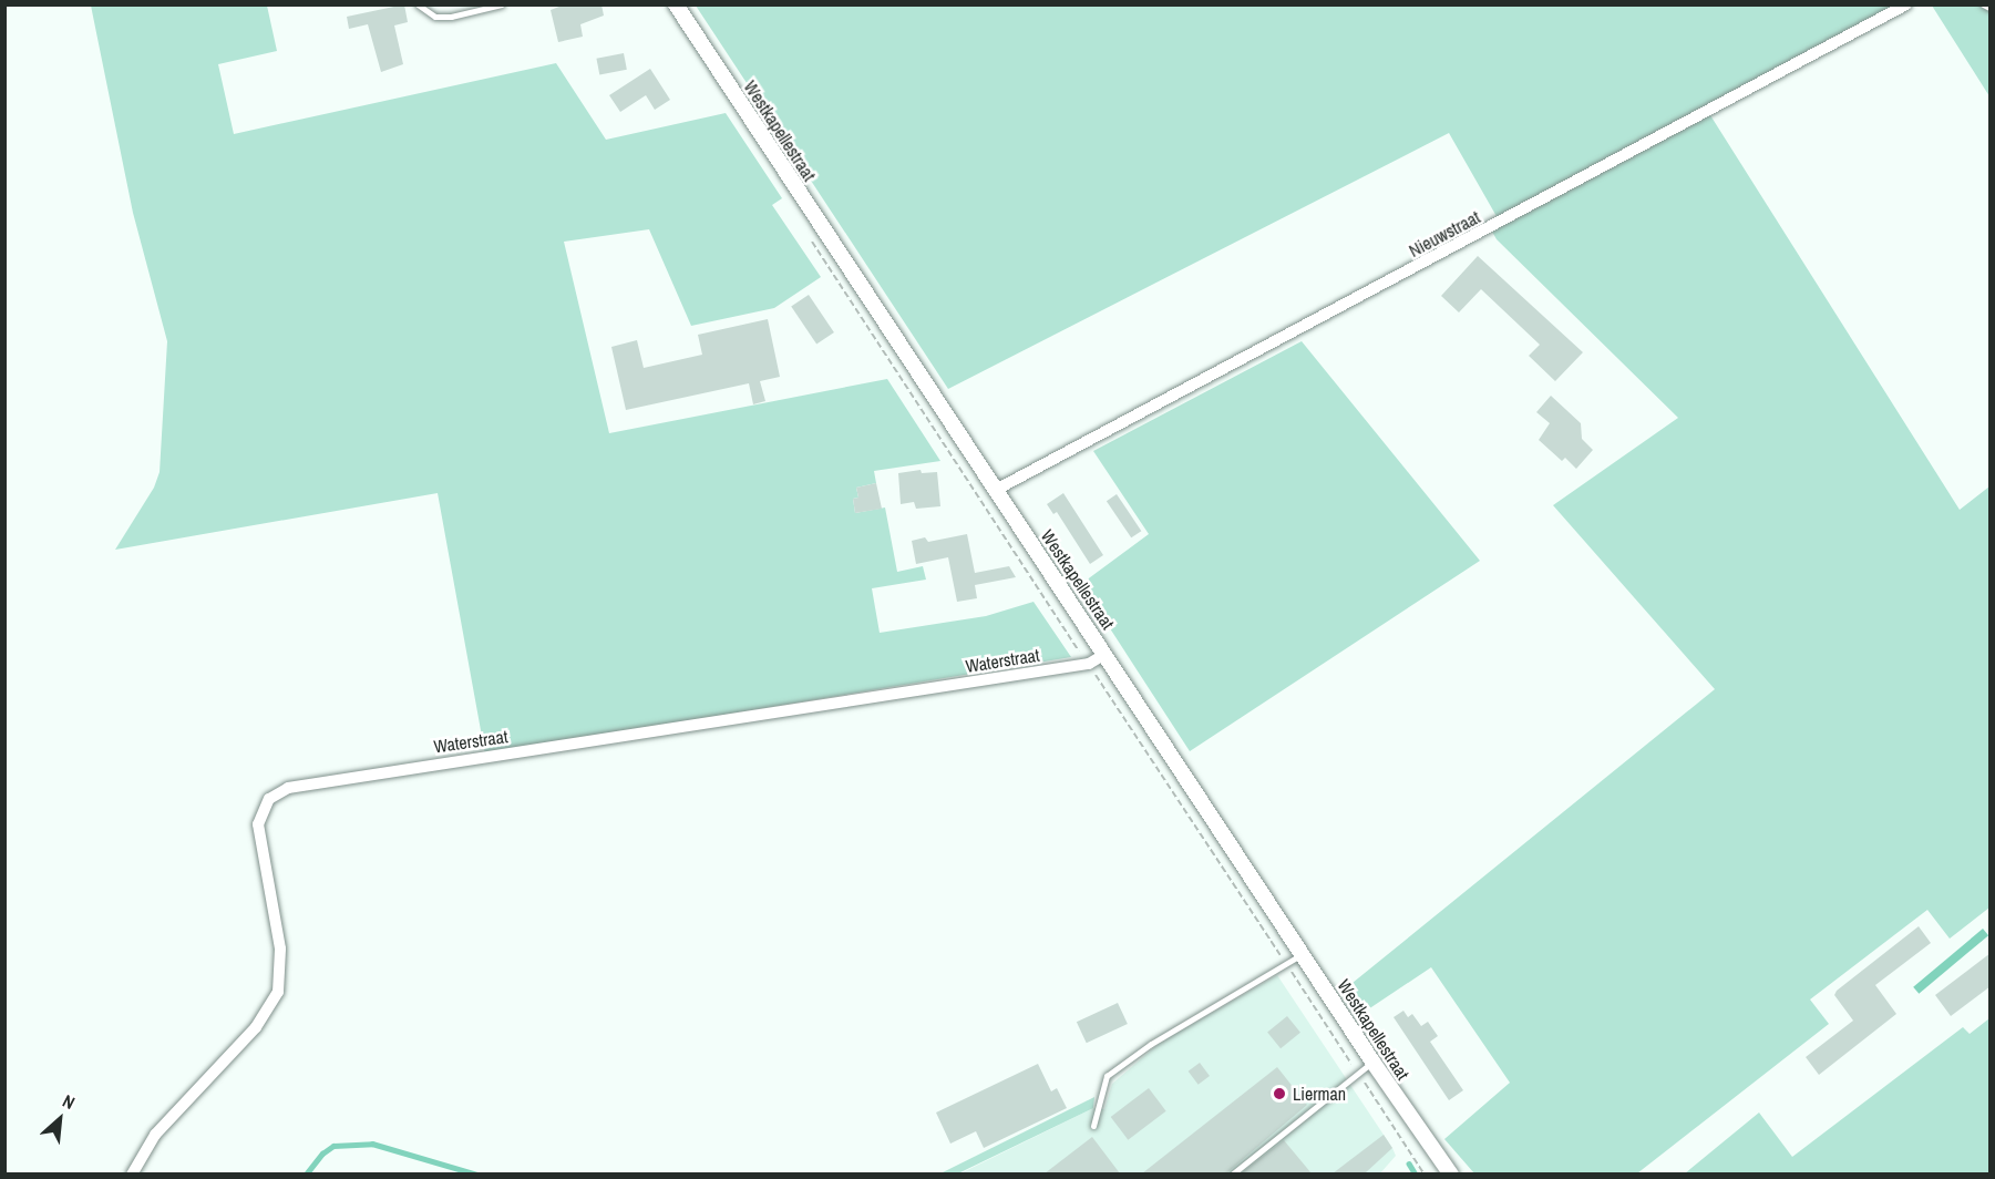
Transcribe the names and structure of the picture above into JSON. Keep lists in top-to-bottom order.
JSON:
{
  "streets": {
    "street": ["Westkapellestraat", "Nieuwstraat", "Waterstraat"]
  },
  "crossings": [
    ["Westkapellestraat", "Nieuwstraat"],
    ["Westkapellestraat", "Waterstraat"]
  ],
  "places": ["Lierman"],
  "north": "top right"
}
